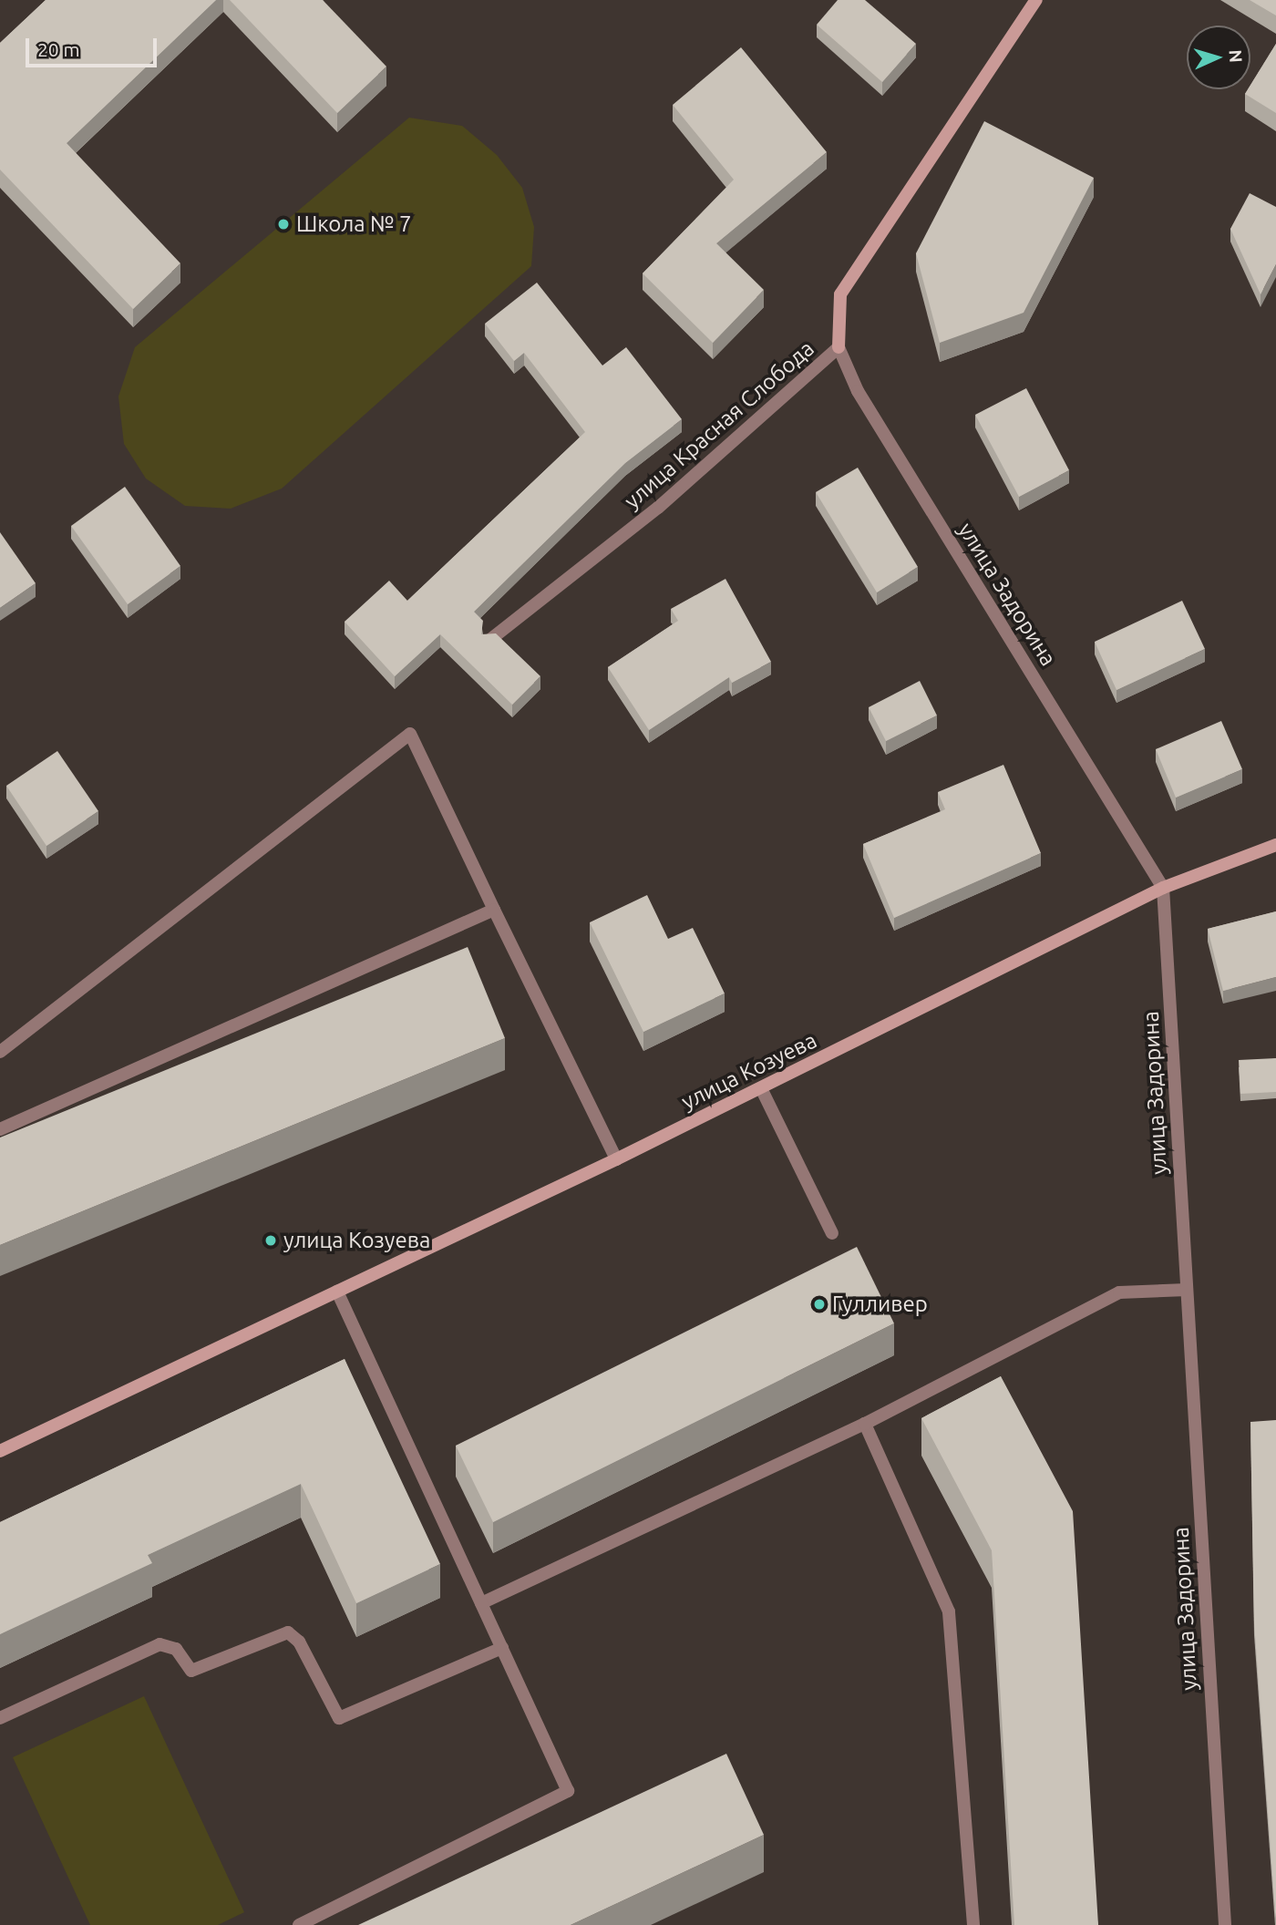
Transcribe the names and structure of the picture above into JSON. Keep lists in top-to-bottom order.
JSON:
{
  "streets": {
    "street": ["улица Красная Слобода", "улица Задорина", "улица Козуева"]
  },
  "crossings": [
    ["улица Красная Слобода", "улица Задорина"],
    ["улица Задорина", "улица Козуева"]
  ],
  "places": ["Школа № 7", "улица Козуева", "Гулливер"],
  "scale_bar": "20 m",
  "north": "right"
}
